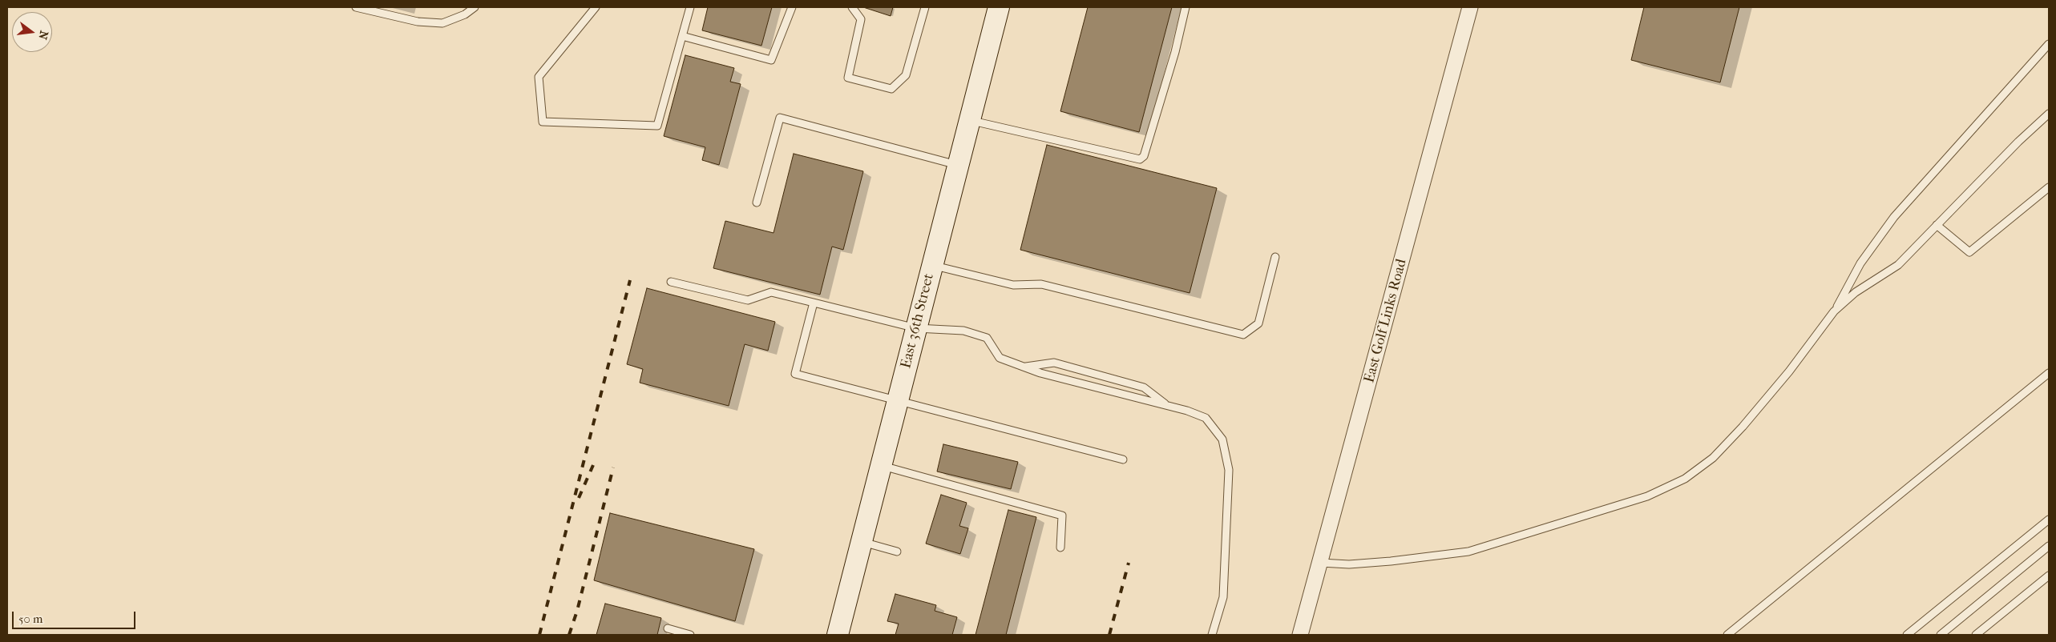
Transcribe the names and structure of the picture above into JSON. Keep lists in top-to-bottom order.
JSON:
{
  "streets": {
    "main road": ["East 36th Street"],
    "street": ["East Golf Links Road"]
  },
  "scale_bar": "50 m",
  "north": "right"
}
